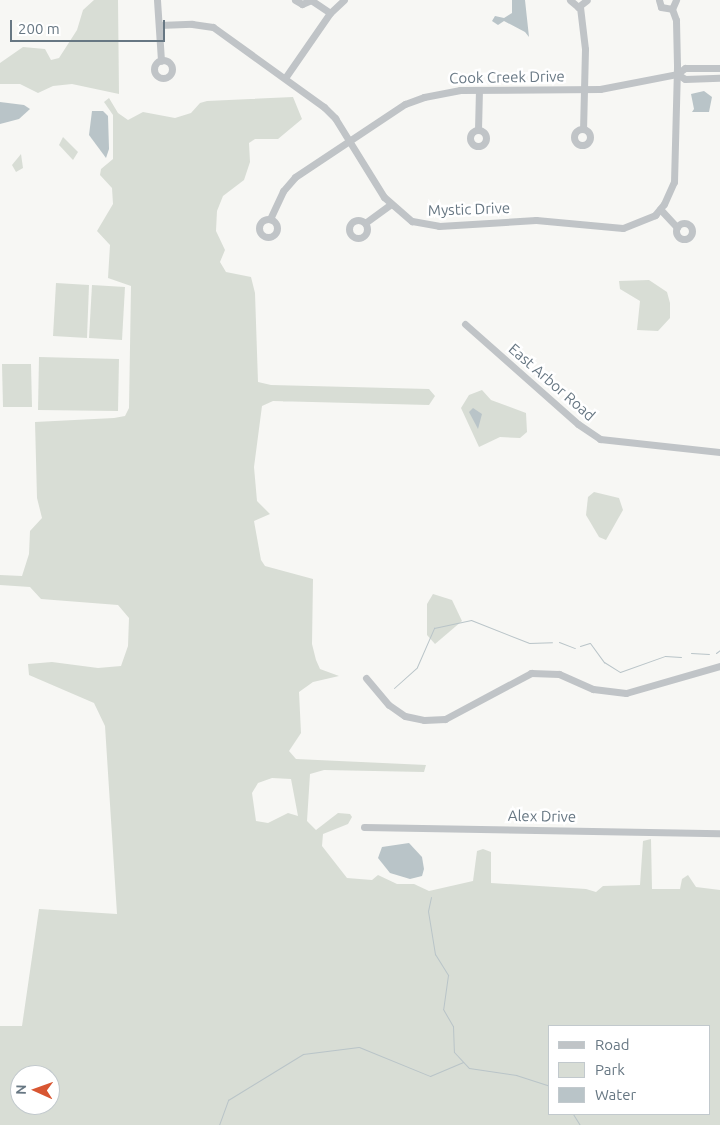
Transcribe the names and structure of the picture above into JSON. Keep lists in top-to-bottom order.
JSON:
{
  "streets": {
    "street": [
      "Cook Creek Drive",
      "Mystic Drive",
      "East Arbor Road",
      "Alex Drive"
    ]
  },
  "crossings": [
    ["Cook Creek Drive", "Mystic Drive"]
  ],
  "legend": ["Road", "Park", "Water"],
  "scale_bar": "200 m",
  "north": "left"
}
